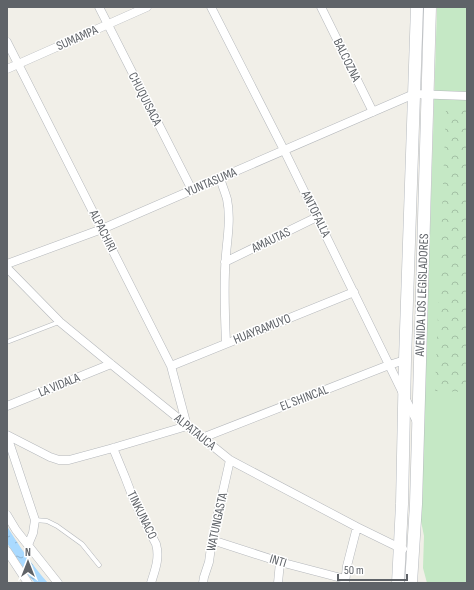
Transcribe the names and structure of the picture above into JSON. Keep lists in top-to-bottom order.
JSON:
{
  "streets": {
    "main road": ["AVENIDA LOS LEGISLADORES"],
    "street": [
      "SUMAMPA",
      "BALCOZNA",
      "CHUQUISACA",
      "YUNTASUMA",
      "ANTOFALLA",
      "ALPACHIRI",
      "AMAUTAS",
      "HUAYRAMUYO",
      "LA VIDALA",
      "EL SHINCAL",
      "ALPATAUCA",
      "TINKUNACO",
      "WATUNGASTA",
      "INTI"
    ]
  },
  "crossings": [
    ["SUMAMPA", "CHUQUISACA"],
    ["SUMAMPA", "ALPACHIRI"],
    ["BALCOZNA", "YUNTASUMA"],
    ["CHUQUISACA", "YUNTASUMA"],
    ["YUNTASUMA", "ANTOFALLA"],
    ["YUNTASUMA", "ALPACHIRI"],
    ["YUNTASUMA", "AVENIDA LOS LEGISLADORES"],
    ["ANTOFALLA", "AMAUTAS"],
    ["ANTOFALLA", "AVENIDA LOS LEGISLADORES"],
    ["ANTOFALLA", "HUAYRAMUYO"],
    ["ANTOFALLA", "EL SHINCAL"],
    ["ALPACHIRI", "HUAYRAMUYO"],
    ["ALPACHIRI", "ALPATAUCA"],
    ["AVENIDA LOS LEGISLADORES", "EL SHINCAL"],
    ["AVENIDA LOS LEGISLADORES", "ALPATAUCA"],
    ["LA VIDALA", "ALPATAUCA"],
    ["EL SHINCAL", "ALPATAUCA"],
    ["ALPATAUCA", "WATUNGASTA"],
    ["WATUNGASTA", "INTI"]
  ],
  "scale_bar": "50 m",
  "north": "top"
}
